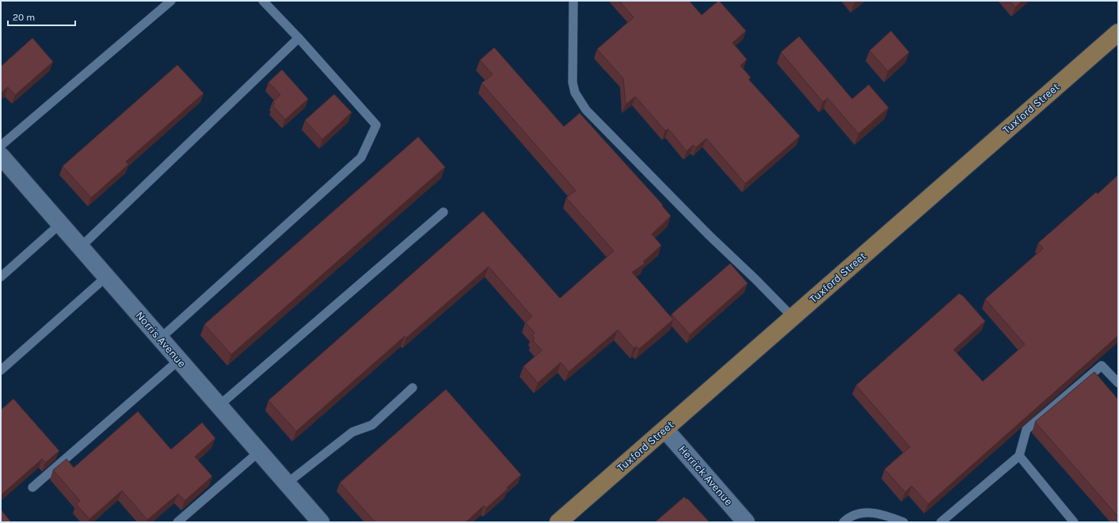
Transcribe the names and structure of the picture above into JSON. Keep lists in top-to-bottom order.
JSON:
{
  "streets": {
    "main road": ["Tuxford Street"],
    "street": ["Norris Avenue", "Herrick Avenue"]
  },
  "crossings": [
    ["Tuxford Street", "Herrick Avenue"]
  ],
  "scale_bar": "20 m"
}
